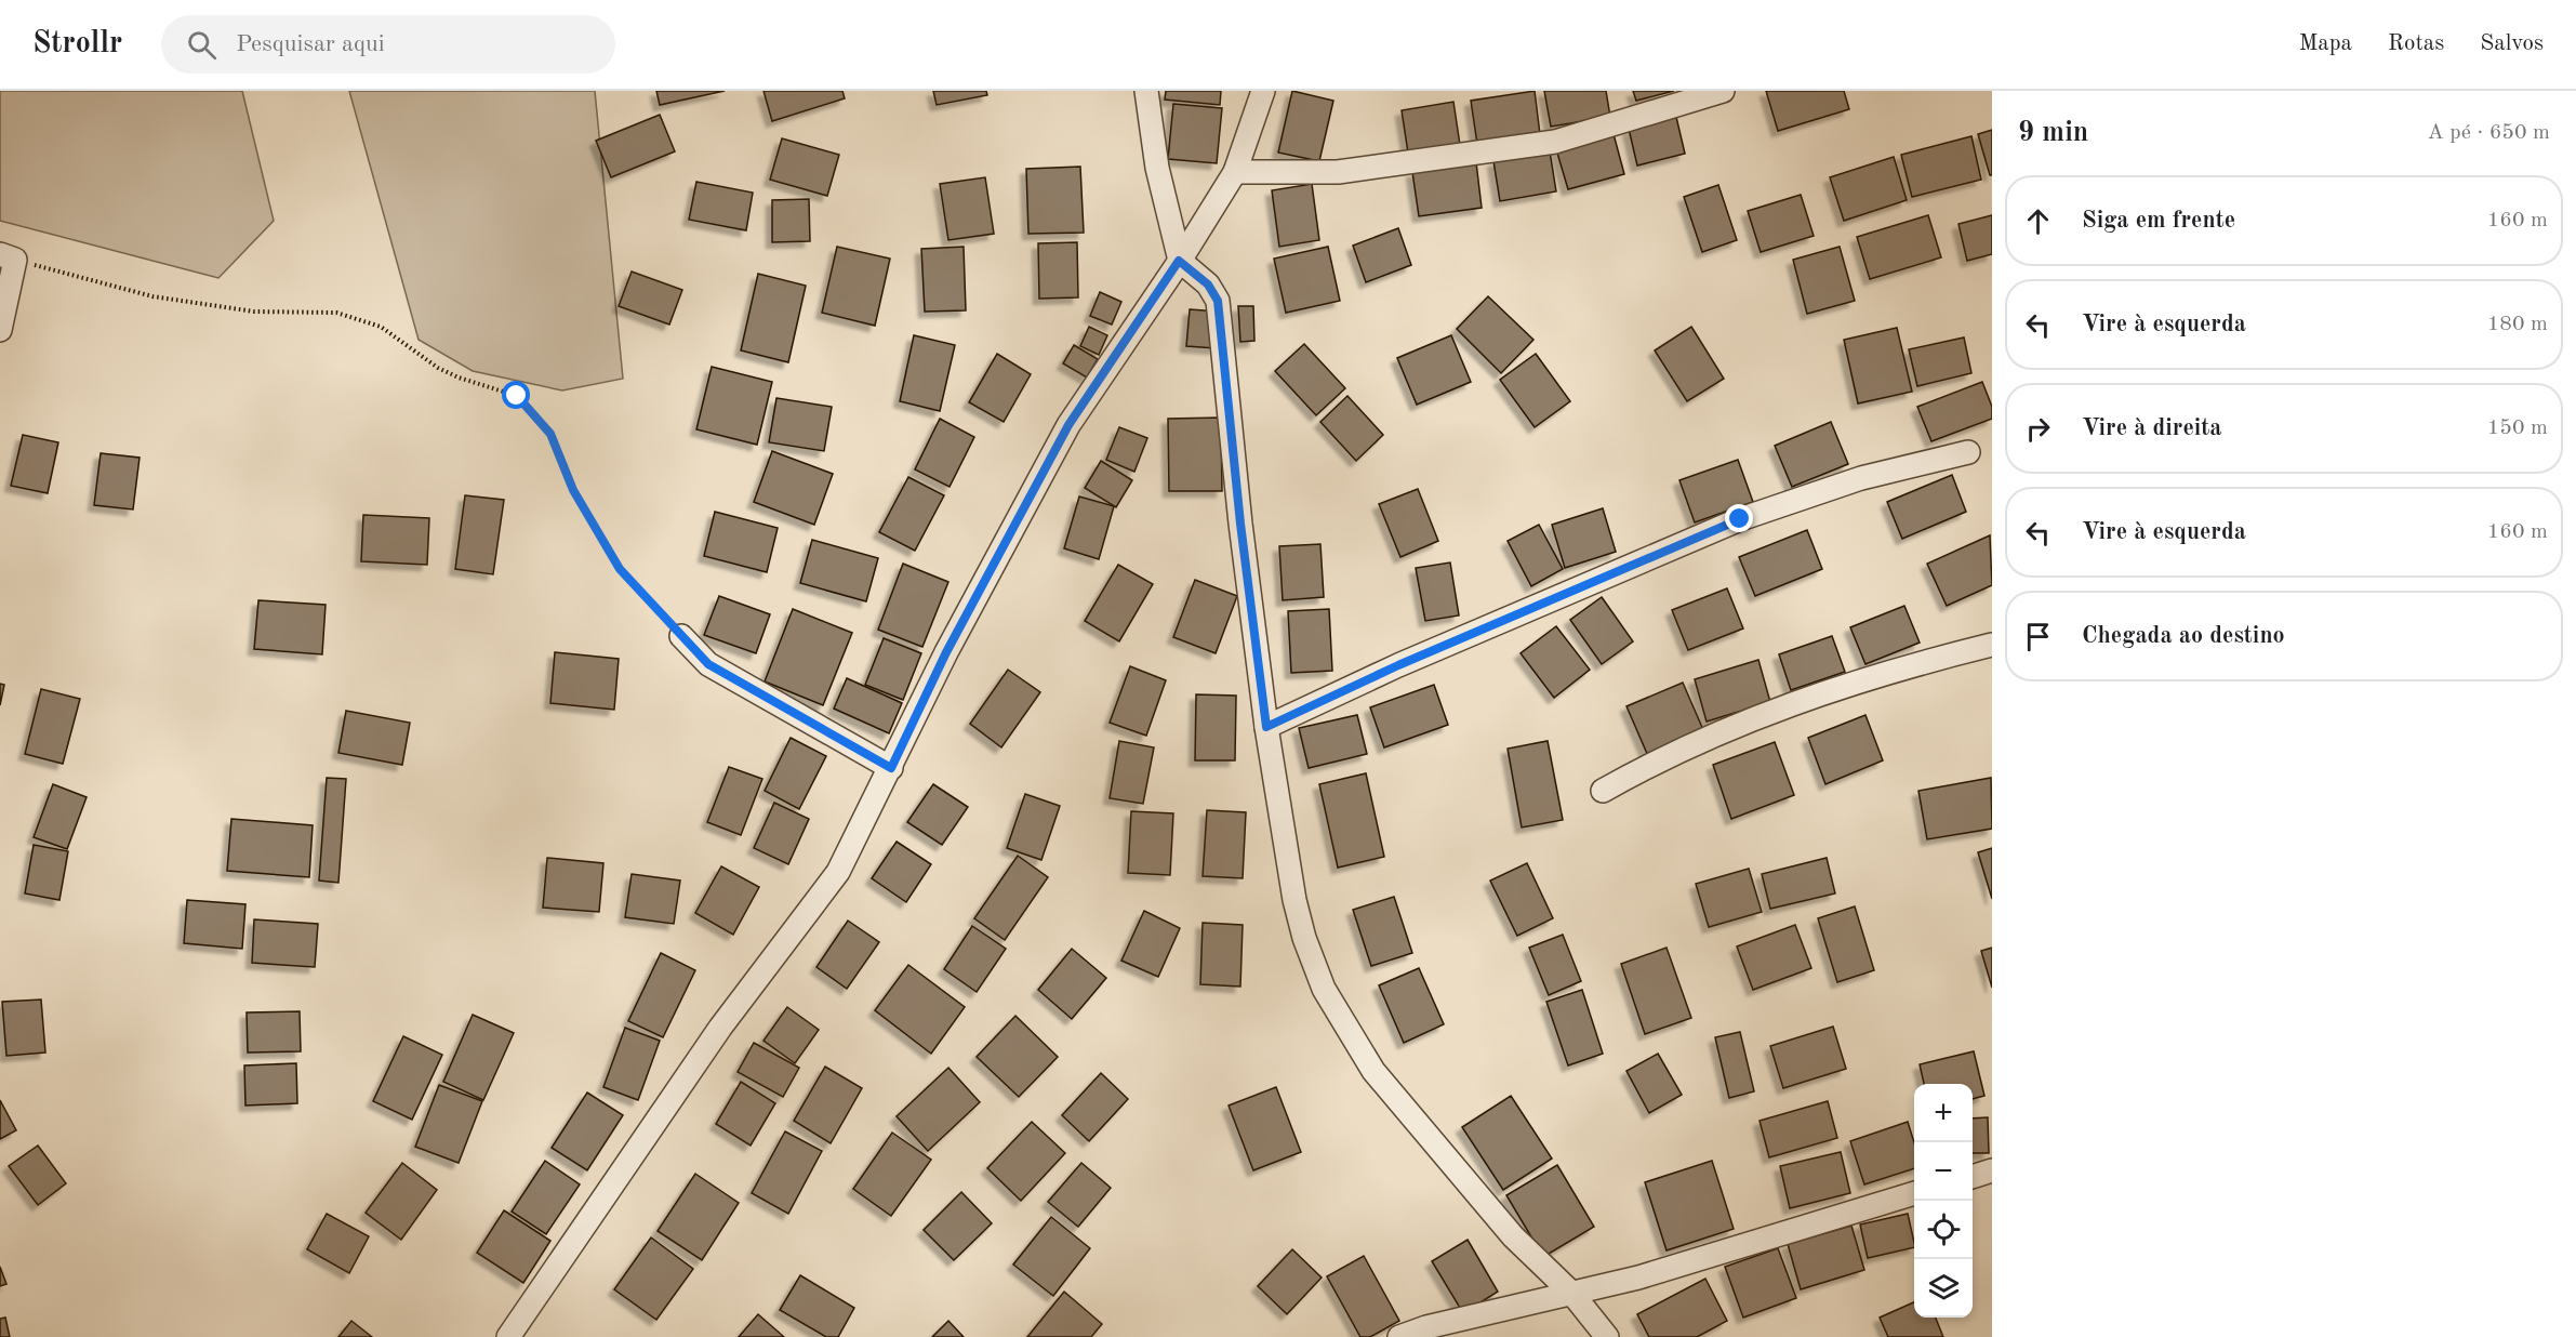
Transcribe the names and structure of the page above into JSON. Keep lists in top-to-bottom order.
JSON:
{
  "page": {
    "header": "Strollr",
    "search": "Pesquisar aqui",
    "nav": ["Mapa", "Rotas", "Salvos"],
    "heading": ["9 min", "A pé · 650 m"],
    "list": [
      ["Siga em frente", "160 m"],
      ["Vire à esquerda", "180 m"],
      ["Vire à direita", "150 m"],
      ["Vire à esquerda", "160 m"],
      "Chegada ao destino"
    ],
    "map_buttons": ["+", "−"]
  }
}
